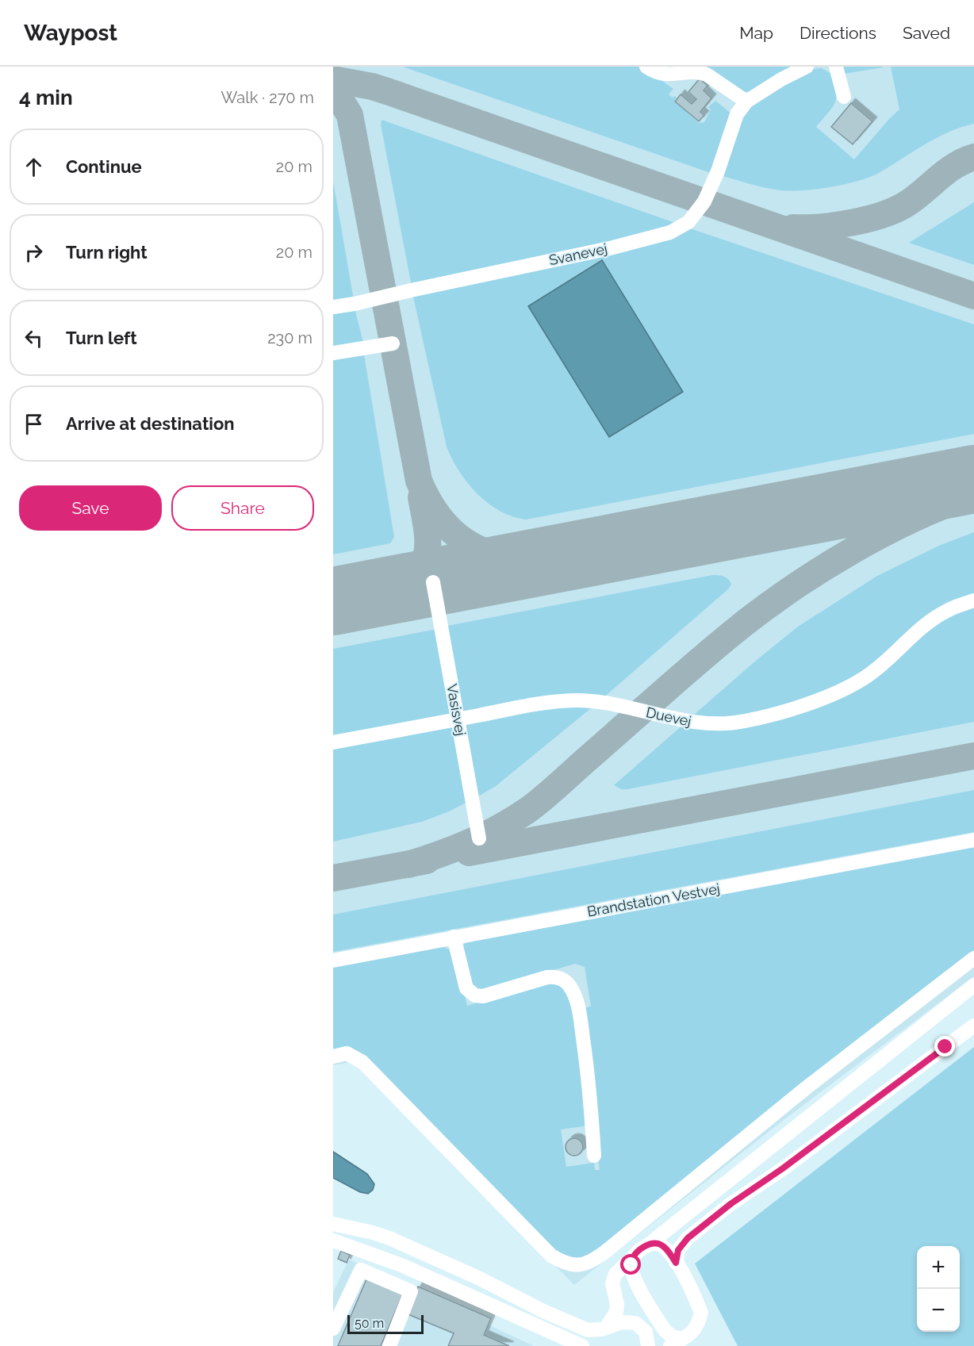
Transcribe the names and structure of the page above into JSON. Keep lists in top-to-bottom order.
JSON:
{
  "streets": {
    "lane": [
      "Svanevej",
      "Vasisvej",
      "Duevej",
      "Brandstation Vestvej"
    ]
  },
  "crossings": [
    ["Vasisvej", "Duevej"]
  ],
  "scale_bar": "50 m",
  "page": {
    "header": "Waypost",
    "nav": ["Map", "Directions", "Saved"],
    "heading": ["4 min", "Walk · 270 m"],
    "list": [
      ["Continue", "20 m"],
      ["Turn right", "20 m"],
      ["Turn left", "230 m"],
      "Arrive at destination"
    ],
    "buttons": ["Save", "Share"],
    "map_buttons": ["+", "−"],
    "scale": "50 m"
  }
}
